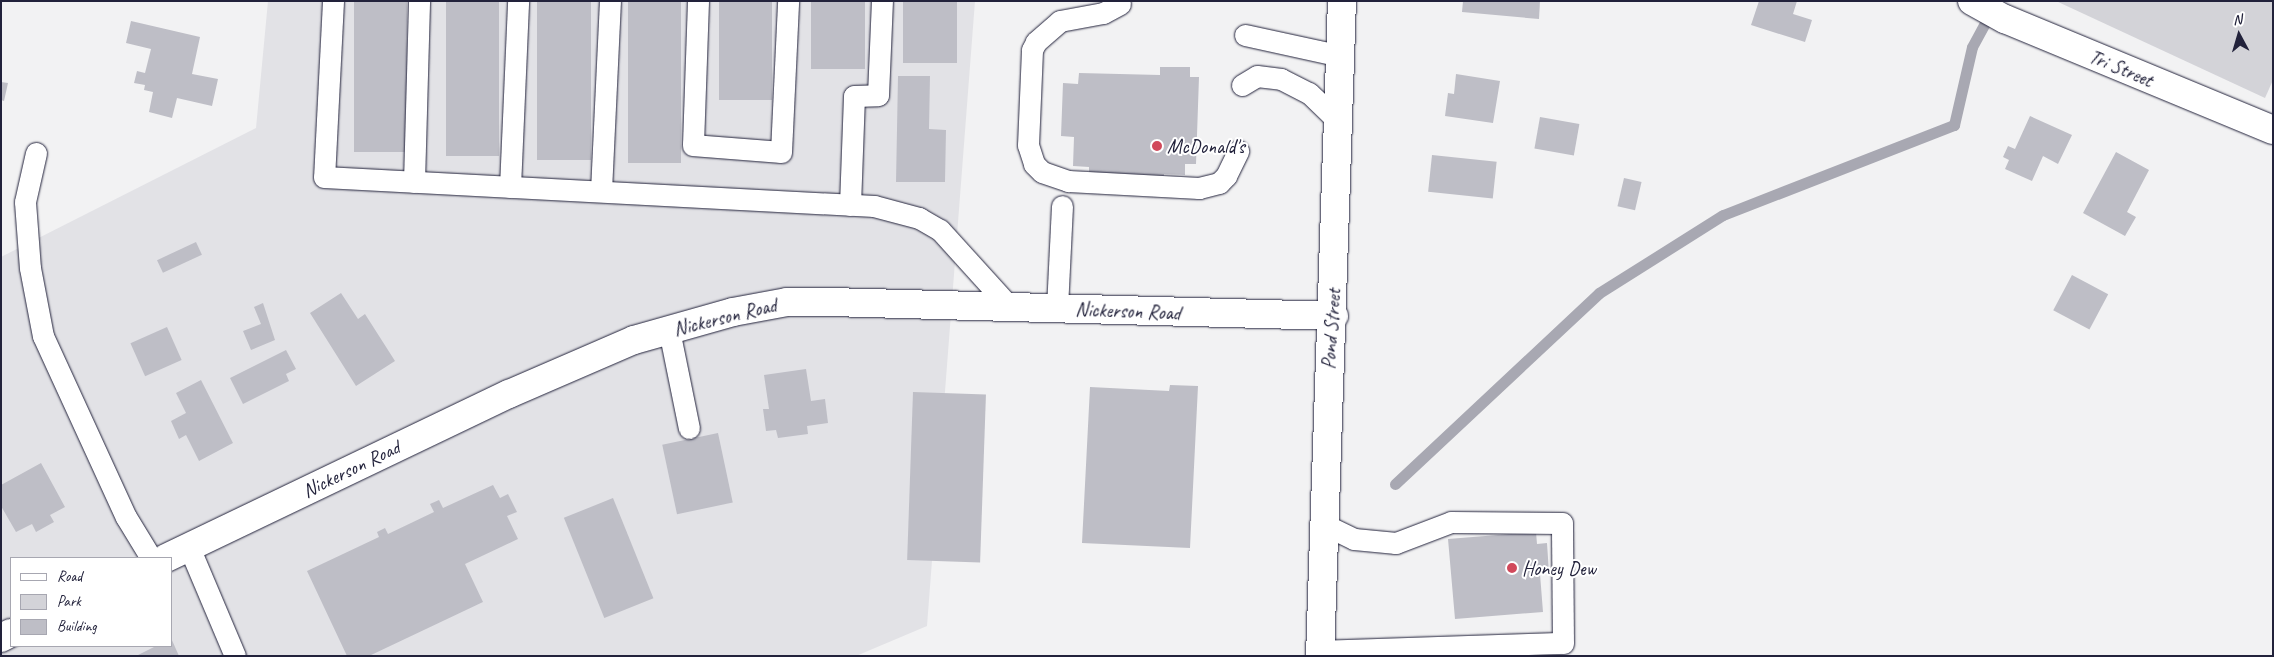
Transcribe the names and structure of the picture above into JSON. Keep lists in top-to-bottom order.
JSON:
{
  "streets": {
    "street": ["Tri Street", "Nickerson Road", "Pond Street"]
  },
  "crossings": [
    ["Nickerson Road", "Pond Street"]
  ],
  "places": ["McDonald's", "Honey Dew"],
  "legend": ["Road", "Park", "Building"],
  "north": "top"
}
